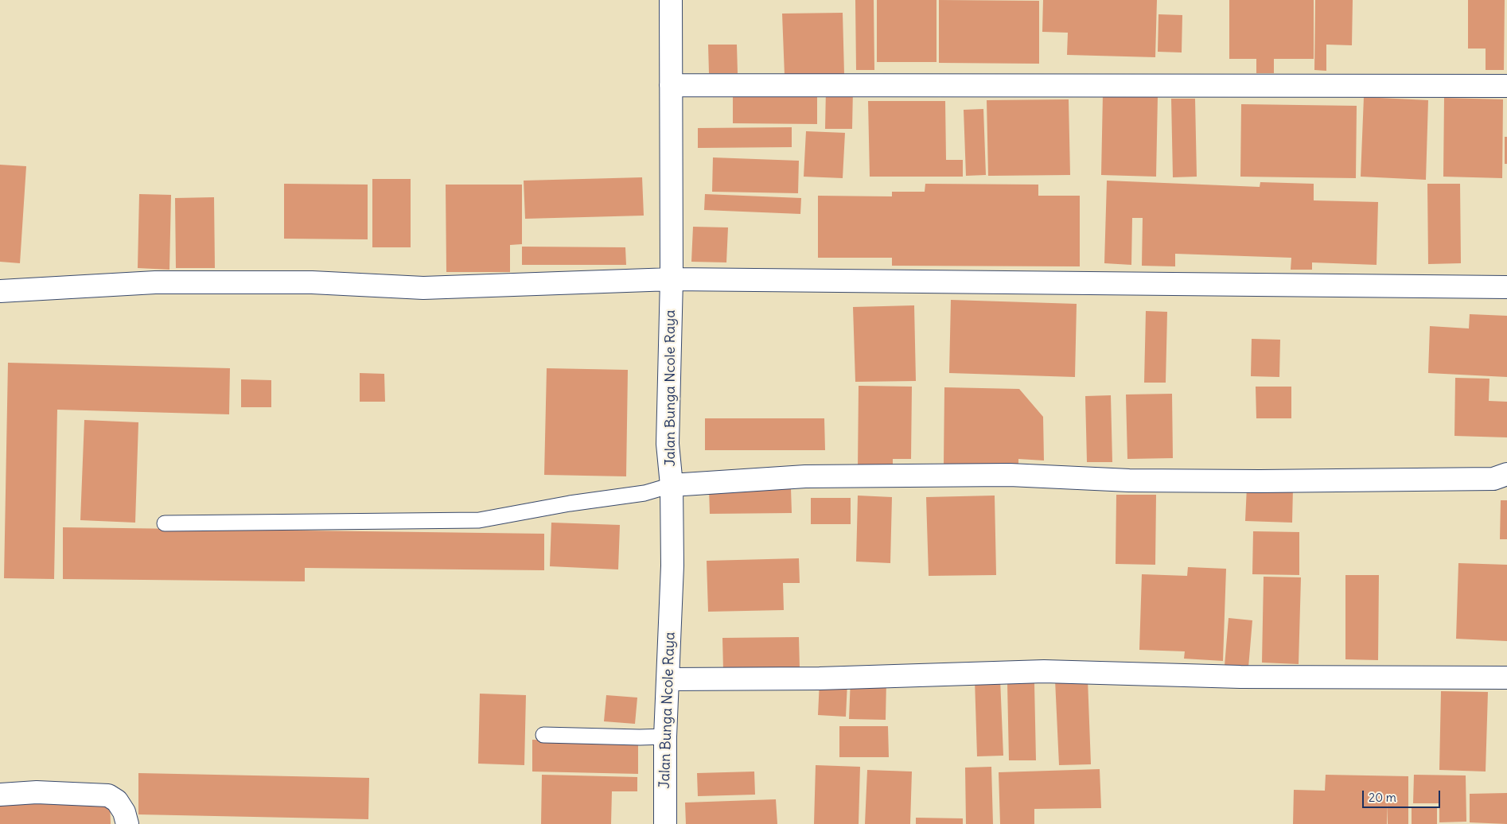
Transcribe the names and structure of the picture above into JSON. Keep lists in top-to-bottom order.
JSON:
{
  "streets": {
    "street": ["Jalan Bunga Ncole Raya"]
  },
  "scale_bar": "20 m"
}
